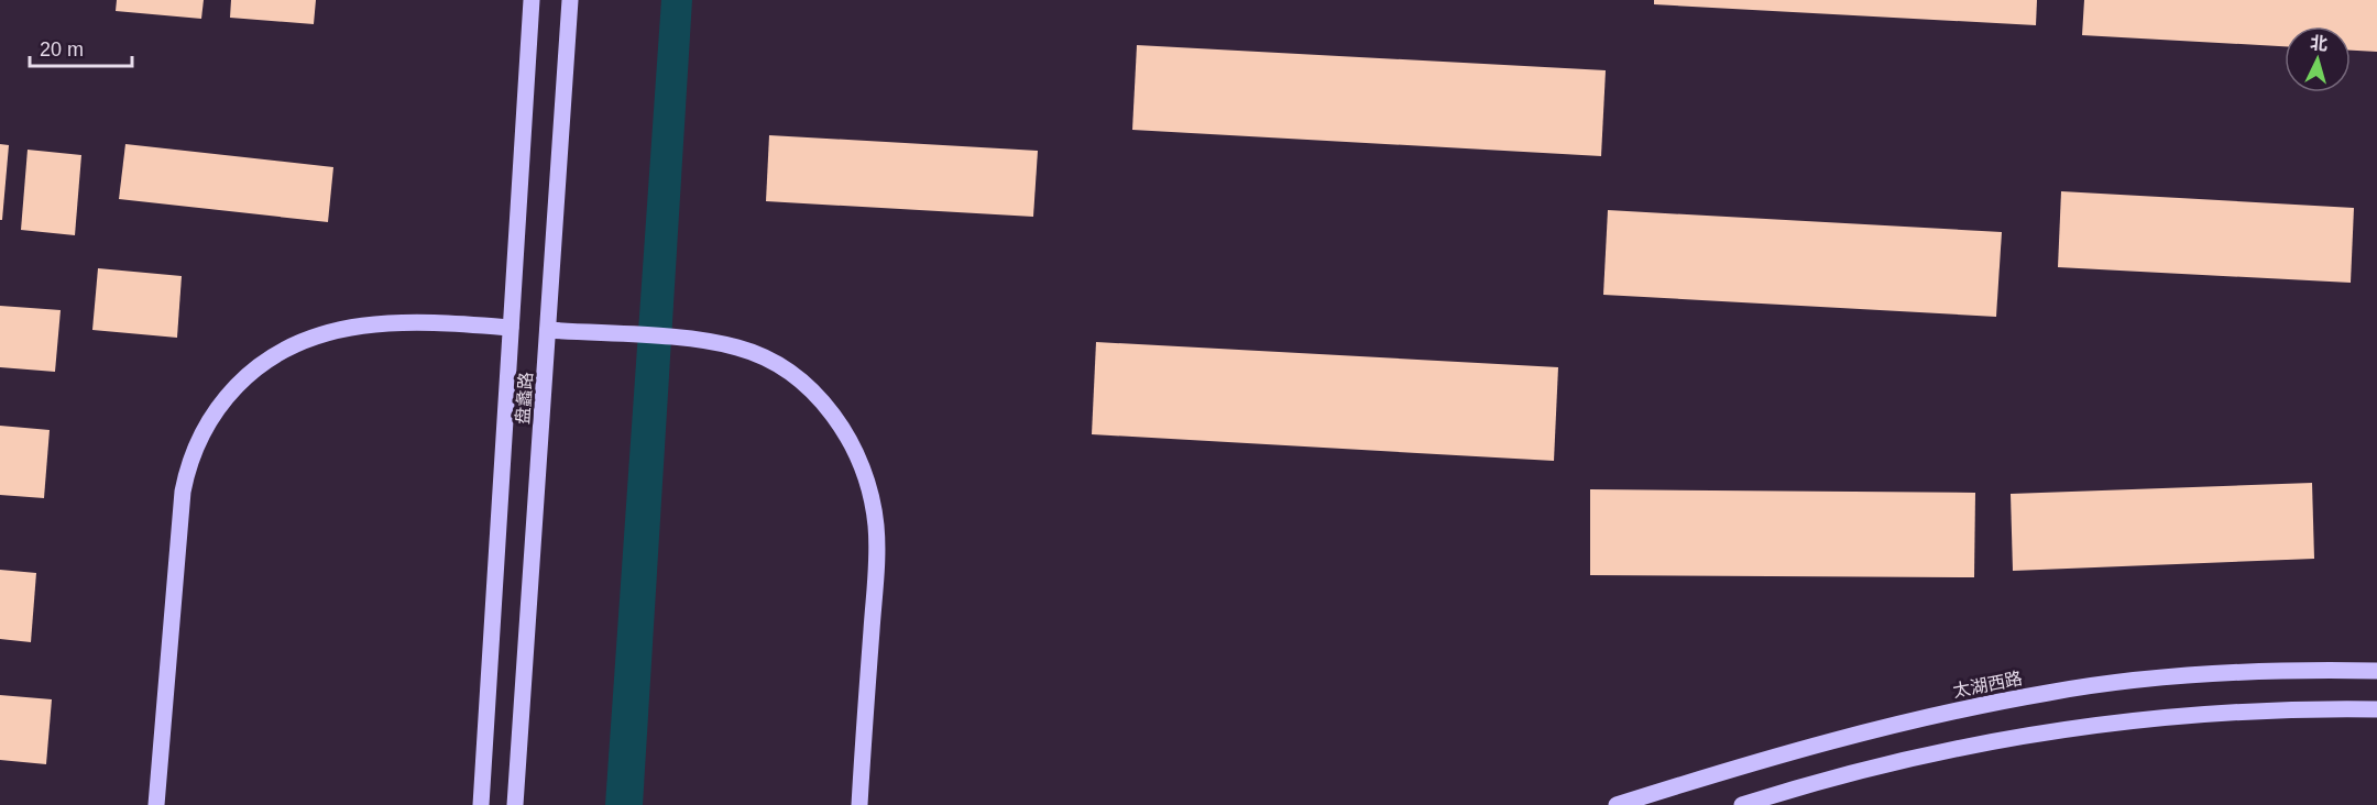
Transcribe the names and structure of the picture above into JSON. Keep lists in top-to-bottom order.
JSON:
{
  "streets": {
    "main road": ["盘蠡路", "太湖西路"]
  },
  "scale_bar": "20 m",
  "north": "top"
}
